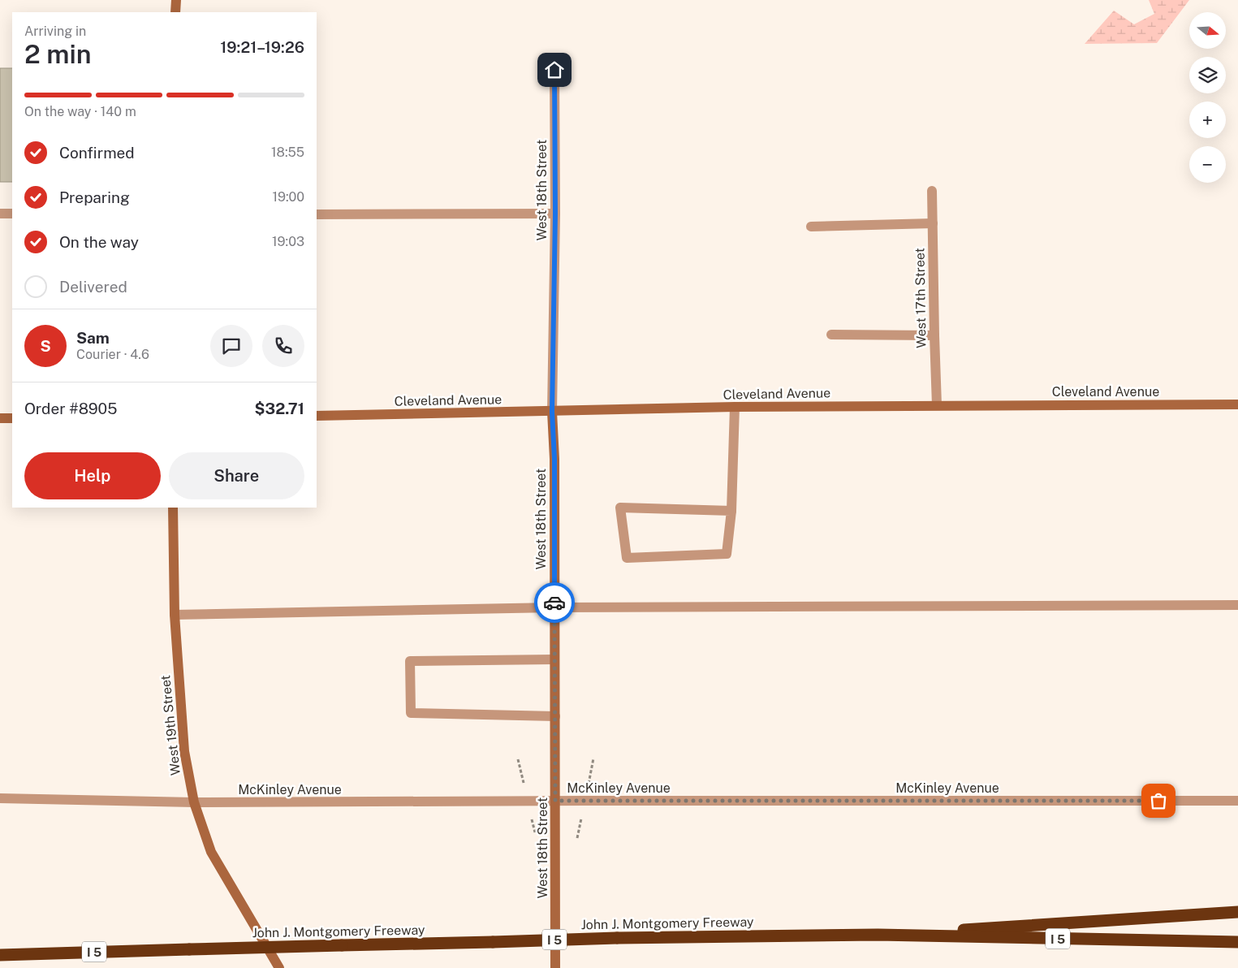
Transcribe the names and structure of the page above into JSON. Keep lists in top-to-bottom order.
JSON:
{
  "streets": {
    "highway": ["John J. Montgomery Freeway", "I 5"],
    "main road": ["West 18th Street", "Cleveland Avenue", "West 19th Street"],
    "street": ["West 17th Street", "McKinley Avenue"]
  },
  "crossings": [
    ["West 18th Street", "Cleveland Avenue"],
    ["West 18th Street", "McKinley Avenue"],
    ["West 17th Street", "Cleveland Avenue"],
    ["West 19th Street", "McKinley Avenue"]
  ],
  "north": "right",
  "page": {
    "map_buttons": ["+", "−"],
    "heading": ["2 min", "Arriving in", "19:21–19:26"],
    "panel": [
      "Sam",
      "Courier · 4.6",
      "Order #8905",
      "$32.71"
    ],
    "bar": "On the way · 140 m",
    "list": [
      ["Confirmed", "18:55"],
      ["Preparing", "19:00"],
      ["On the way", "19:03"],
      "Delivered"
    ],
    "round": "S",
    "buttons": ["Help", "Share"]
  }
}
